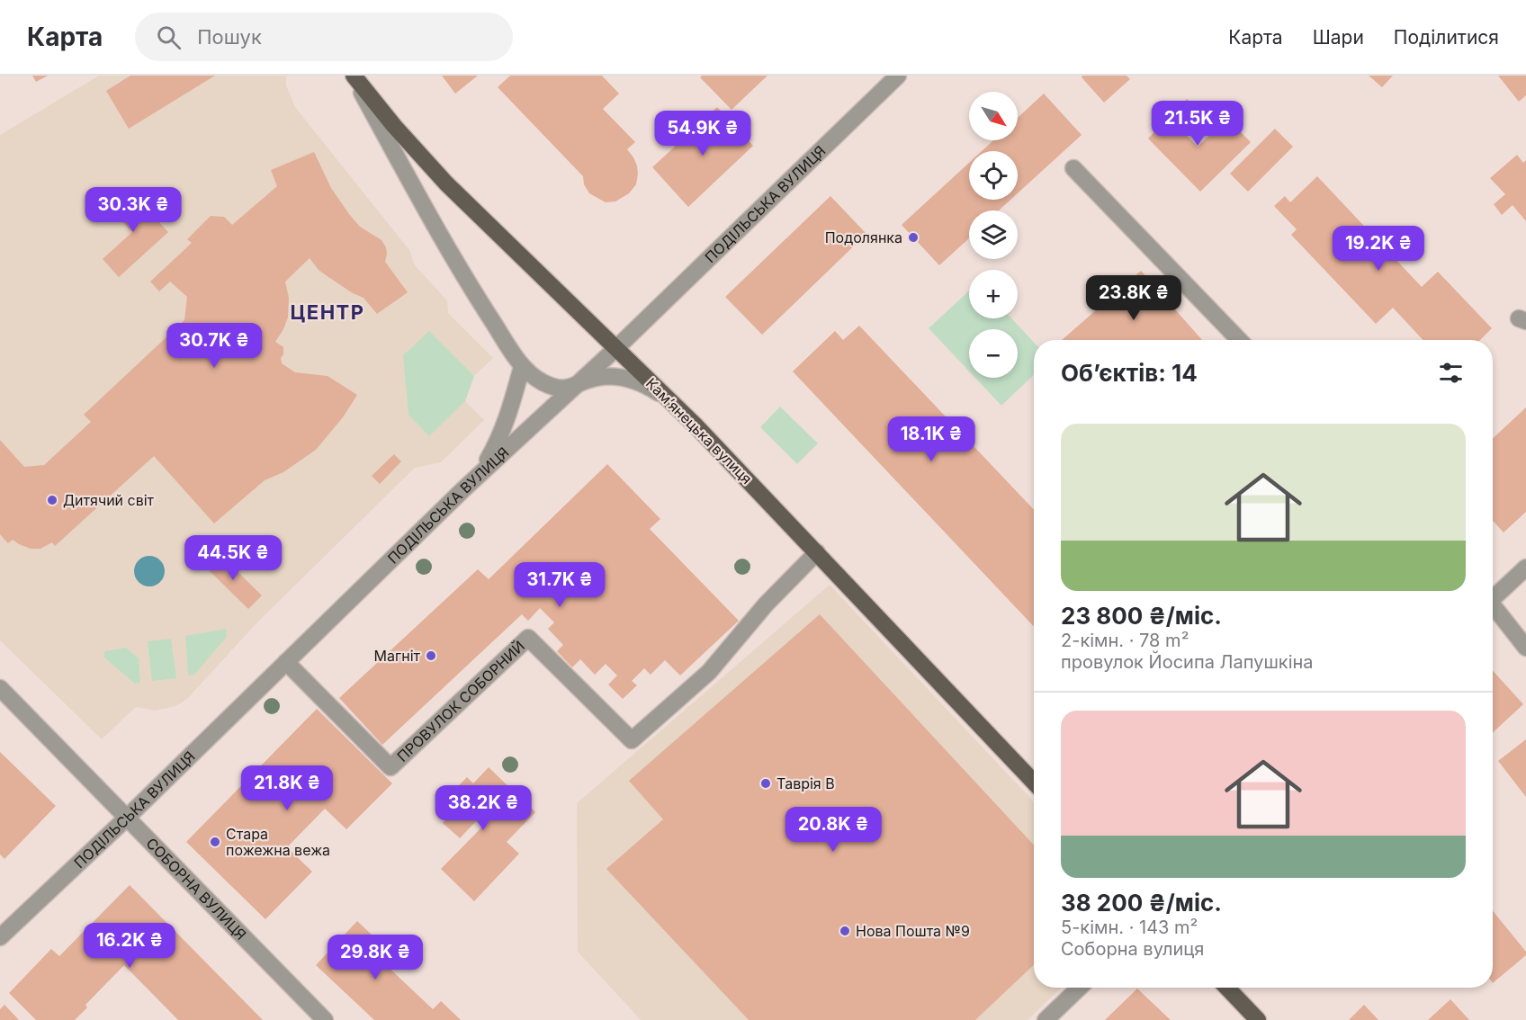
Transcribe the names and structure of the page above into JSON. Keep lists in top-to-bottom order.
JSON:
{
  "streets": {
    "main road": ["Камʼянецька вулиця"],
    "street": ["ПОДІЛЬСЬКА ВУЛИЦЯ", "ПРОВУЛОК СОБОРНИЙ", "СОБОРНА ВУЛИЦЯ"]
  },
  "crossings": [
    ["ПОДІЛЬСЬКА ВУЛИЦЯ", "Камʼянецька вулиця"],
    ["ПОДІЛЬСЬКА ВУЛИЦЯ", "ПРОВУЛОК СОБОРНИЙ"],
    ["ПОДІЛЬСЬКА ВУЛИЦЯ", "СОБОРНА ВУЛИЦЯ"],
    ["Камʼянецька вулиця", "ПРОВУЛОК СОБОРНИЙ"]
  ],
  "districts": ["ЦЕНТР"],
  "places": [
    "Подолянка",
    "Дитячий світ",
    "Магніт",
    "Таврія В",
    "Стара пожежна вежа",
    "Нова Пошта №9"
  ],
  "north": "bottom right",
  "page": {
    "header": "Карта",
    "search": "Пошук",
    "nav": ["Карта", "Шари", "Поділитися"],
    "map_buttons": ["+", "−"],
    "price": [
      "21.5K ₴",
      "54.9K ₴",
      "30.3K ₴",
      "19.2K ₴",
      "23.8K ₴",
      "30.7K ₴",
      "18.1K ₴",
      "44.5K ₴",
      "31.7K ₴",
      "21.8K ₴",
      "38.2K ₴",
      "20.8K ₴",
      "16.2K ₴",
      "29.8K ₴"
    ],
    "heading": "Об’єктів: 14",
    "list": [
      {
        "name": "23 800 ₴/міс.",
        "note": "2-кімн. · 78 m² · провулок Йосипа Лапушкіна"
      },
      {
        "name": "38 200 ₴/міс.",
        "note": "5-кімн. · 143 m² · Соборна вулиця"
      }
    ]
  }
}
